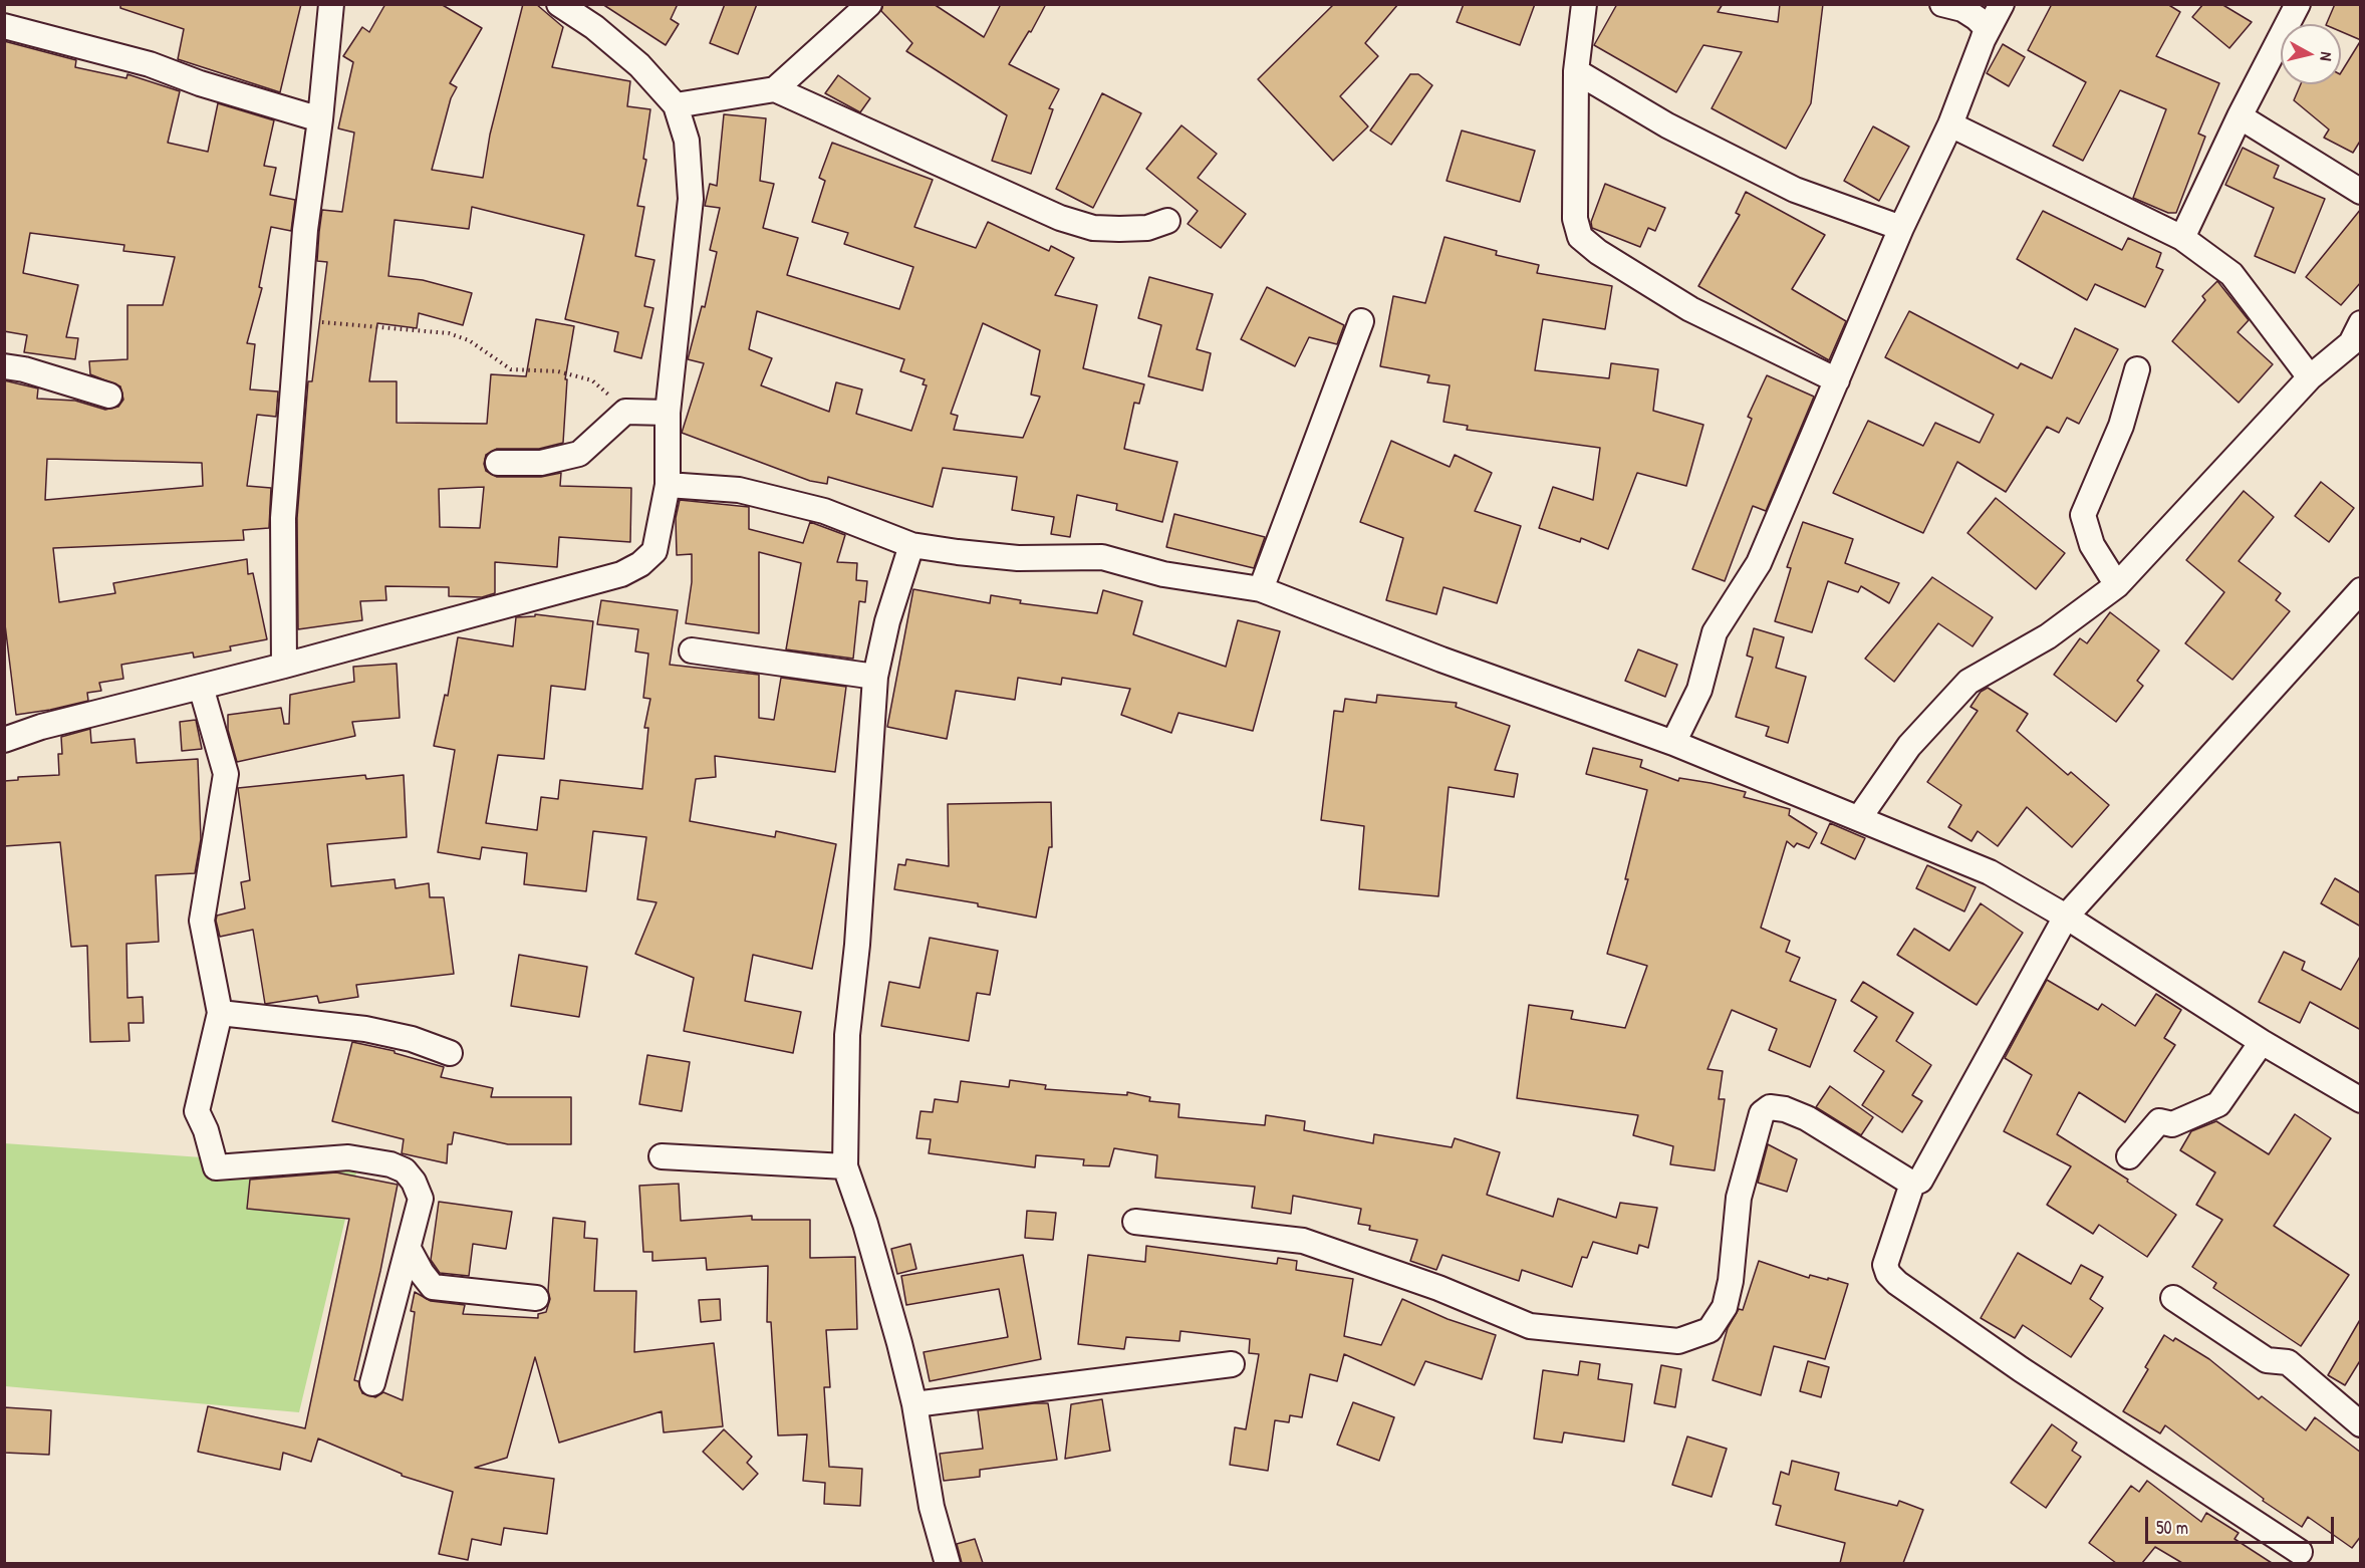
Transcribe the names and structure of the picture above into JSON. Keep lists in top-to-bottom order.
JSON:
{
  "scale_bar": "50 m",
  "north": "right"
}
